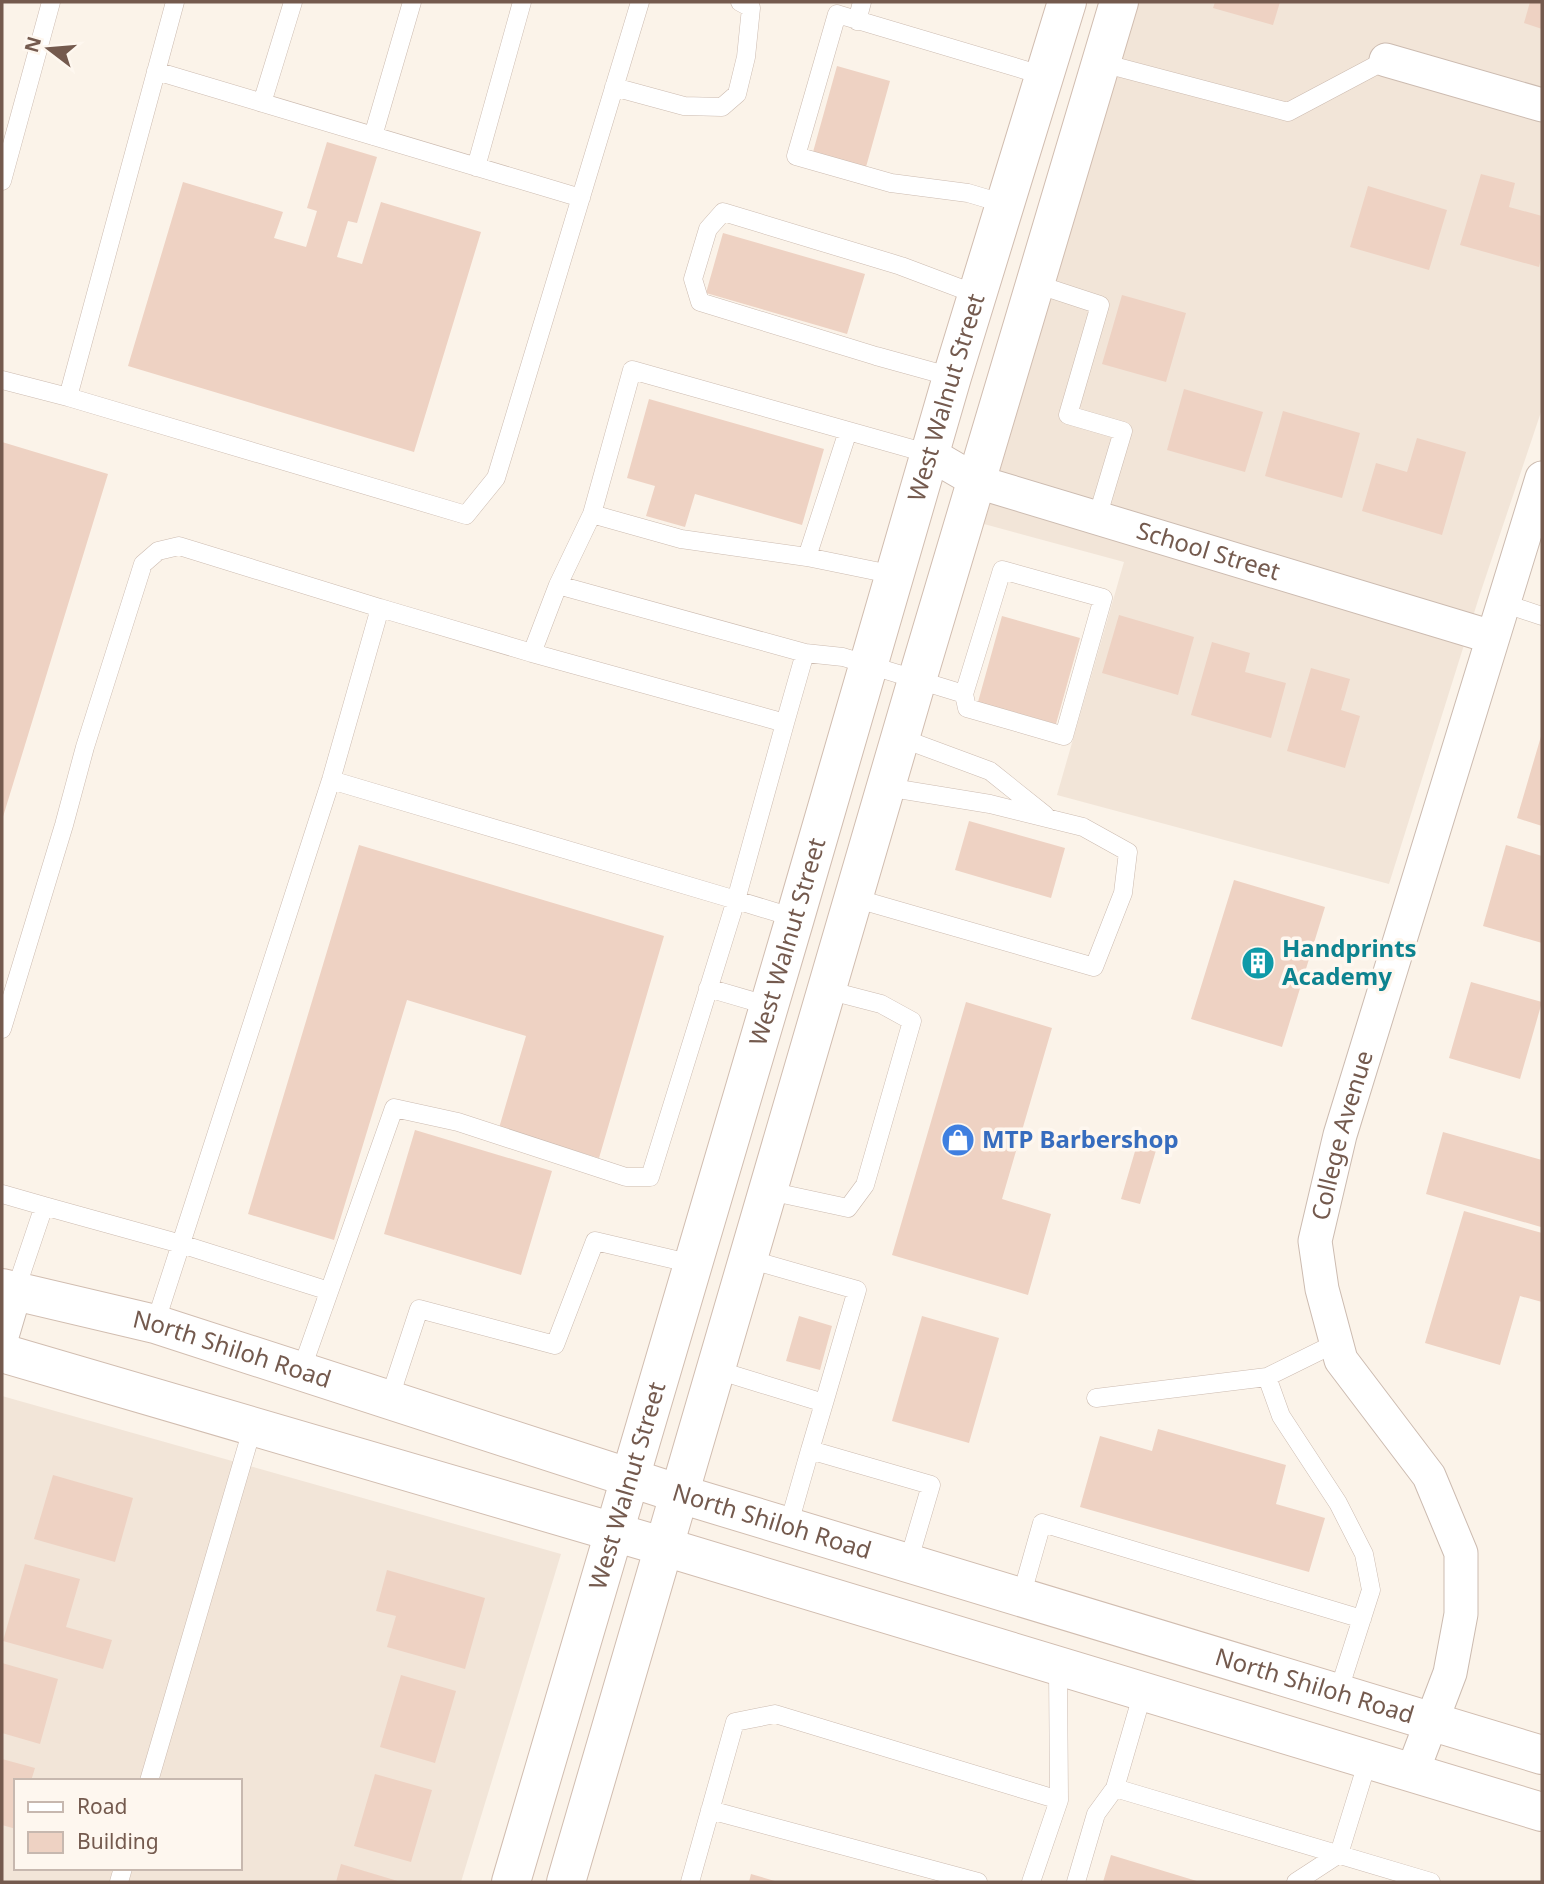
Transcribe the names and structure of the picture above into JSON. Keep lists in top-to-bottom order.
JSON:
{
  "streets": {
    "main road": ["West Walnut Street", "North Shiloh Road"],
    "street": ["School Street", "College Avenue"]
  },
  "crossings": [
    ["West Walnut Street", "School Street"],
    ["West Walnut Street", "North Shiloh Road"],
    ["School Street", "College Avenue"],
    ["College Avenue", "North Shiloh Road"]
  ],
  "places": {
    "building": ["Handprints Academy"],
    "shop": ["MTP Barbershop"]
  },
  "legend": ["Road", "Building"],
  "north": "left"
}
